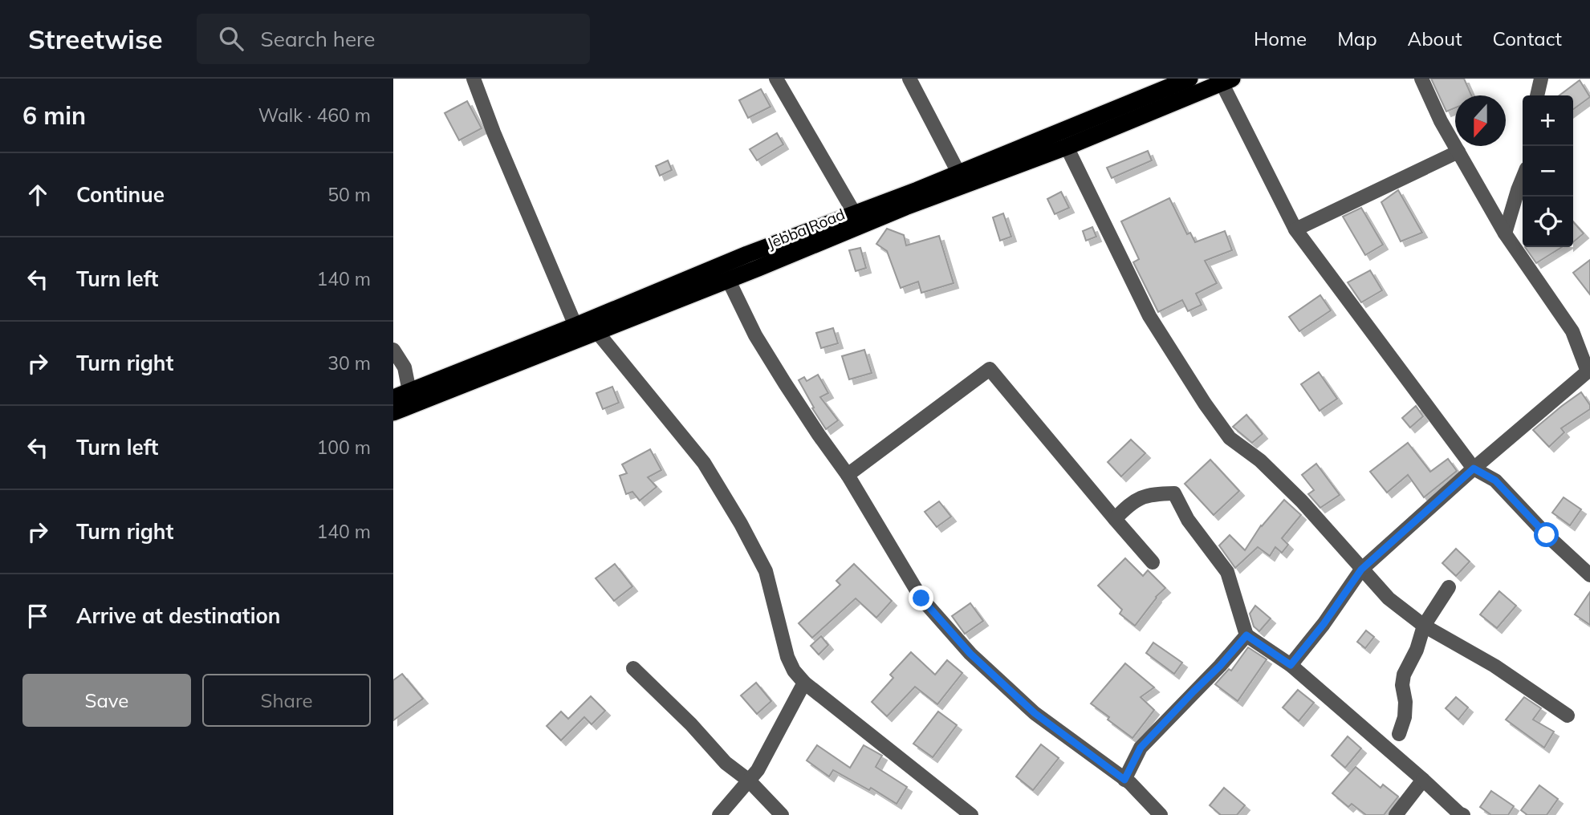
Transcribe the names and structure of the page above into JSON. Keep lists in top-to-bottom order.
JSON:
{
  "streets": {
    "highway": ["Jebba Road"]
  },
  "north": "bottom",
  "page": {
    "header": "Streetwise",
    "search": "Search here",
    "nav": [
      "Home",
      "Map",
      "About",
      "Contact"
    ],
    "heading": ["6 min", "Walk · 460 m"],
    "map_buttons": ["+", "−"],
    "list": [
      ["Continue", "50 m"],
      ["Turn left", "140 m"],
      ["Turn right", "30 m"],
      ["Turn left", "100 m"],
      ["Turn right", "140 m"],
      "Arrive at destination"
    ],
    "buttons": ["Save", "Share"]
  }
}
